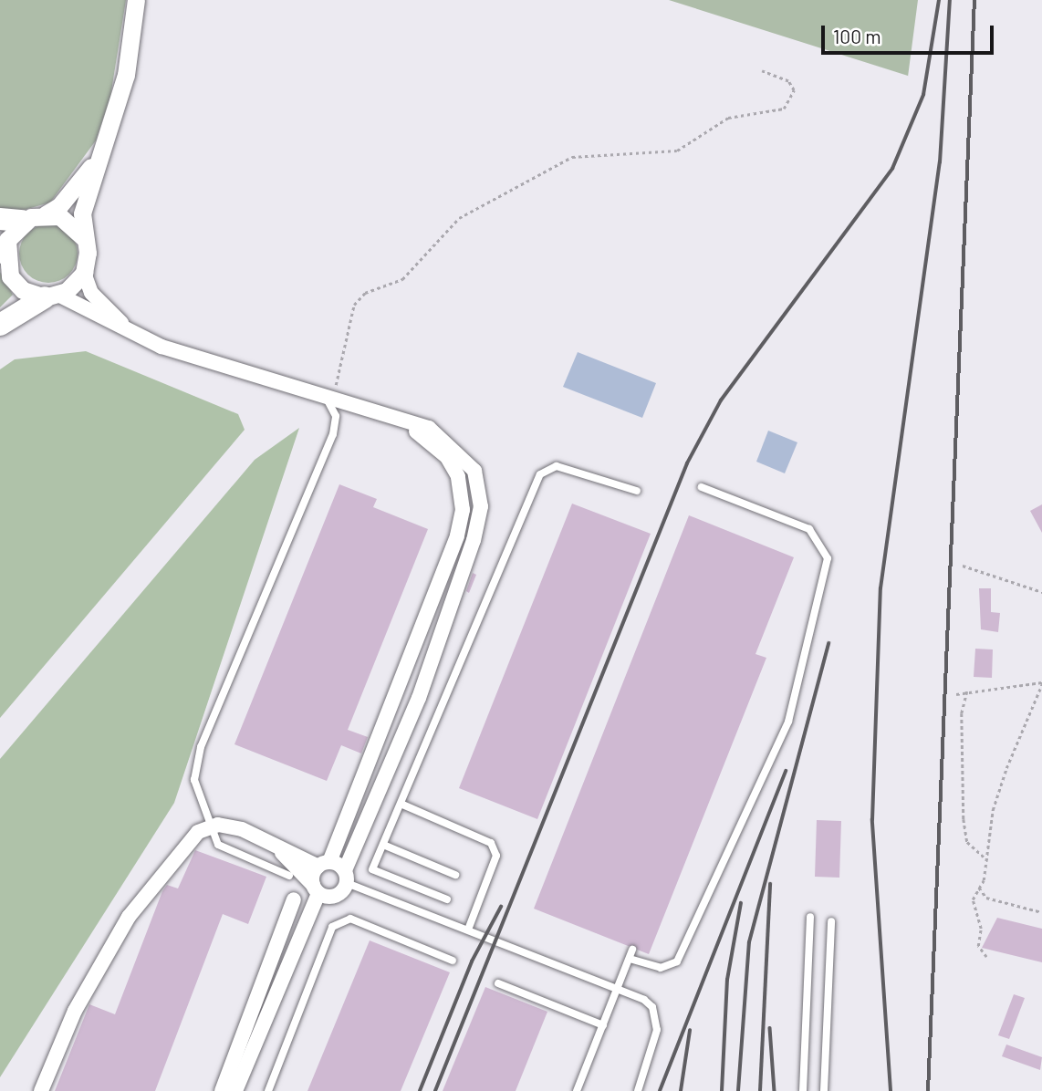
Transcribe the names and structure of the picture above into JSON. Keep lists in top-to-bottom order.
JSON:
{
  "scale_bar": "100 m"
}
